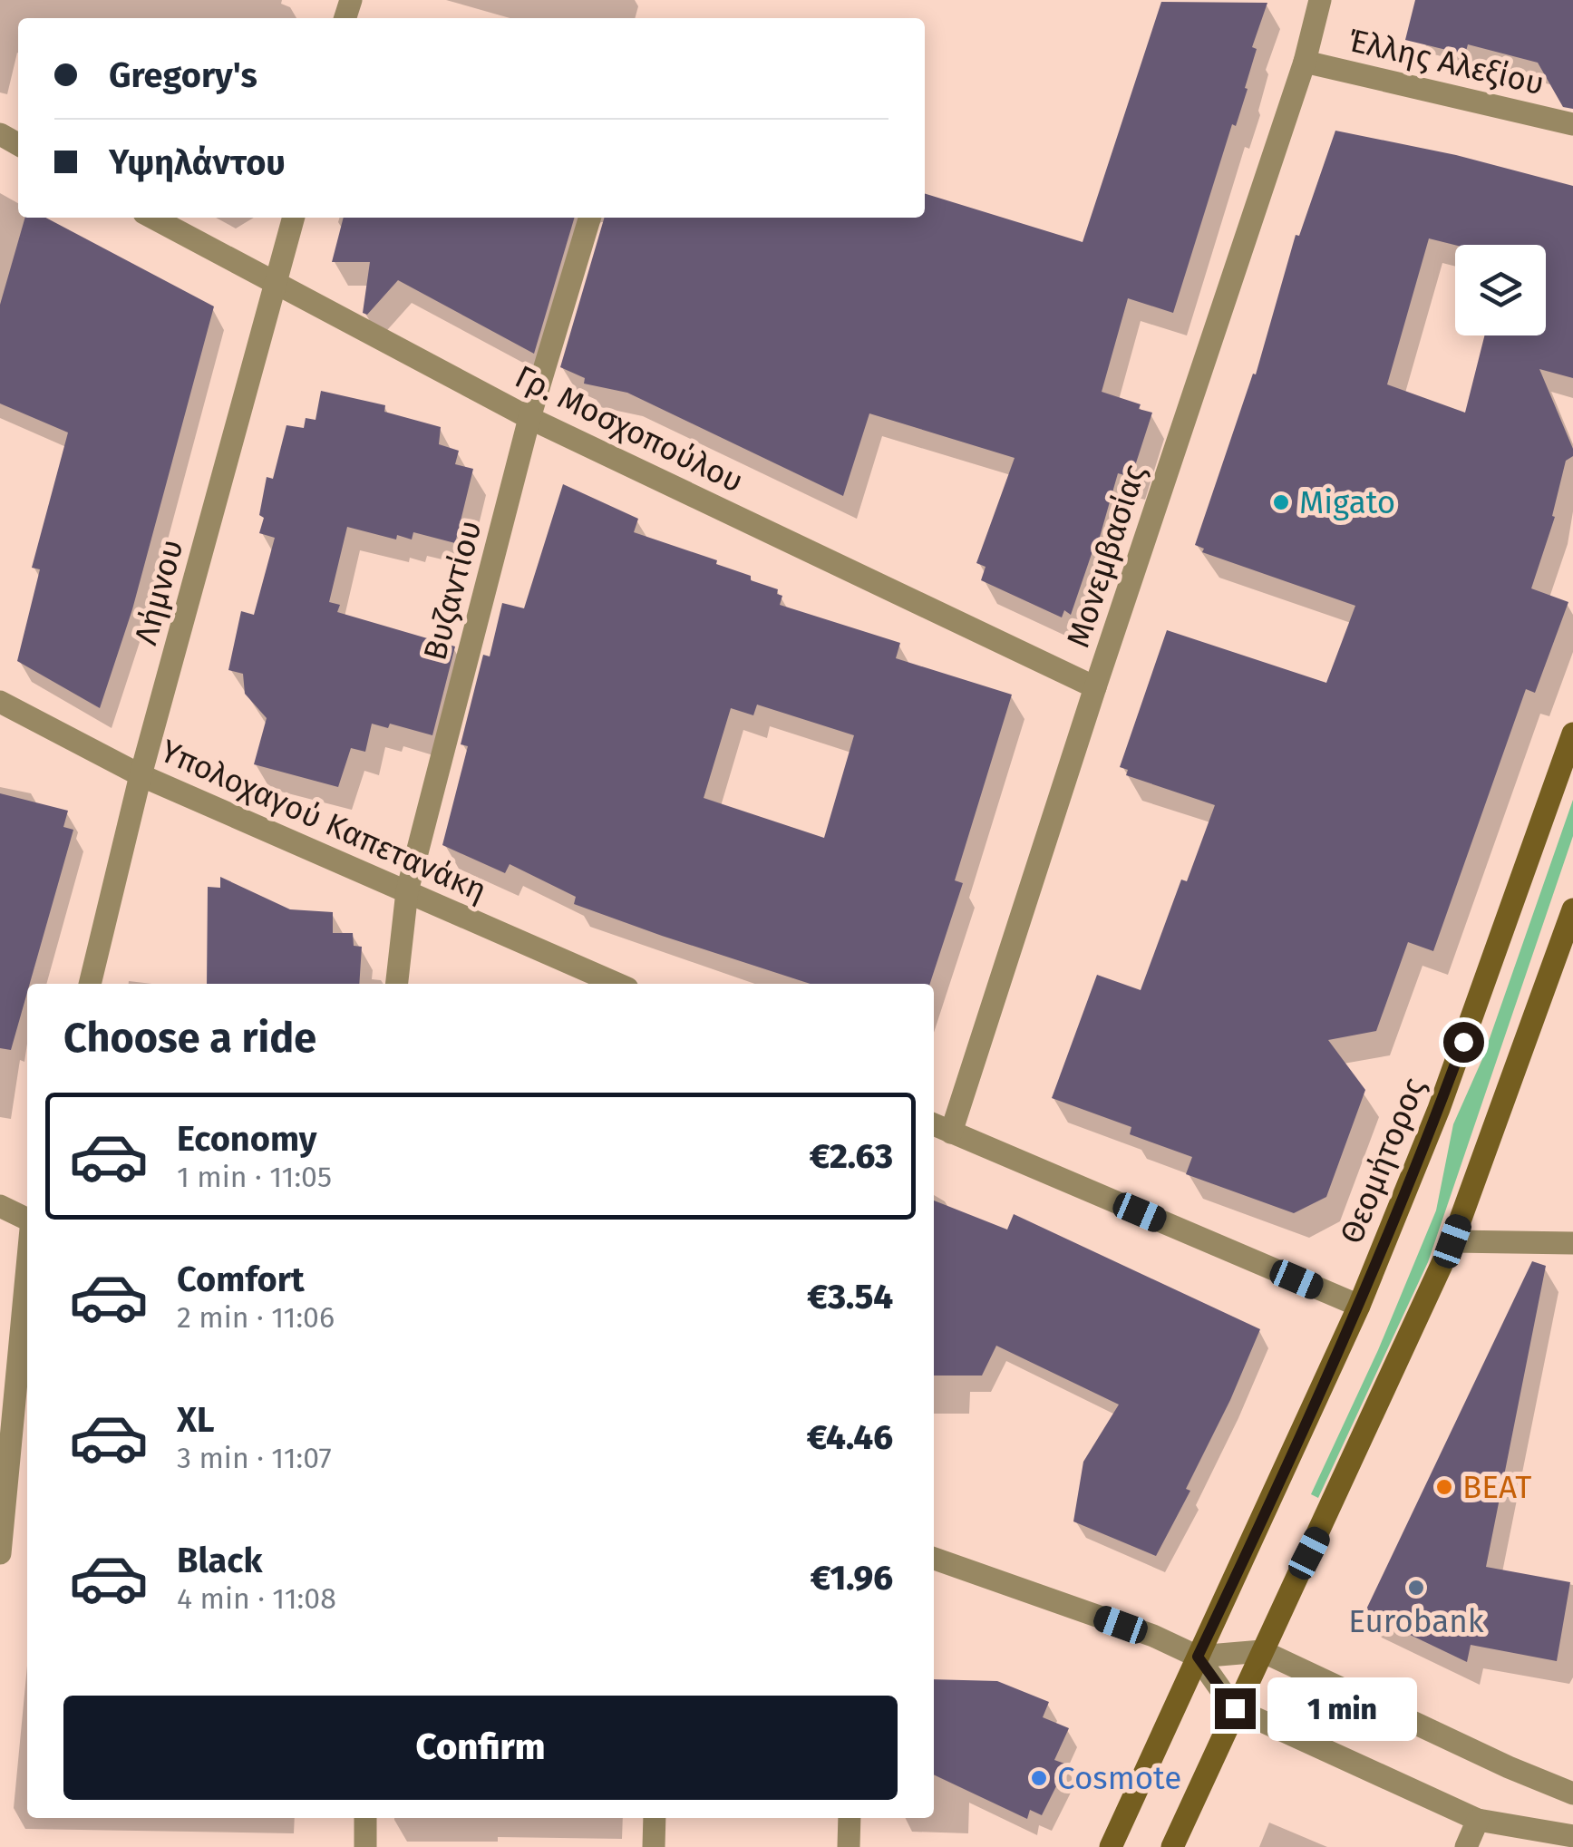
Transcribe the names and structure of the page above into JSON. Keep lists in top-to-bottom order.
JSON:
{
  "streets": {
    "street": [
      "Έλλης Αλεξίου",
      "Γρ. Μοσχοπούλου",
      "Μονεμβασίας",
      "Βυζαντίου",
      "Λήμνου",
      "Υπολοχαγού Καπετανάκη",
      "Θεομήτορος"
    ]
  },
  "crossings": [
    ["Έλλης Αλεξίου", "Μονεμβασίας"],
    ["Γρ. Μοσχοπούλου", "Μονεμβασίας"],
    ["Γρ. Μοσχοπούλου", "Βυζαντίου"],
    ["Γρ. Μοσχοπούλου", "Λήμνου"],
    ["Βυζαντίου", "Υπολοχαγού Καπετανάκη"],
    ["Λήμνου", "Υπολοχαγού Καπετανάκη"]
  ],
  "places": [
    "Migato",
    "ΒΕΑΤ",
    "Eurobank",
    "Cosmote"
  ],
  "page": {
    "banner": ["Gregory's", "Υψηλάντου"],
    "heading": "Choose a ride",
    "list": [
      {
        "name": "Economy",
        "note": "1 min · 11:05",
        "value": "€2.63"
      },
      {
        "name": "Comfort",
        "note": "2 min · 11:06",
        "value": "€3.54"
      },
      {
        "name": "XL",
        "note": "3 min · 11:07",
        "value": "€4.46"
      },
      {
        "name": "Black",
        "note": "4 min · 11:08",
        "value": "€1.96"
      }
    ],
    "bubble": "1 min",
    "buttons": "Confirm"
  }
}
